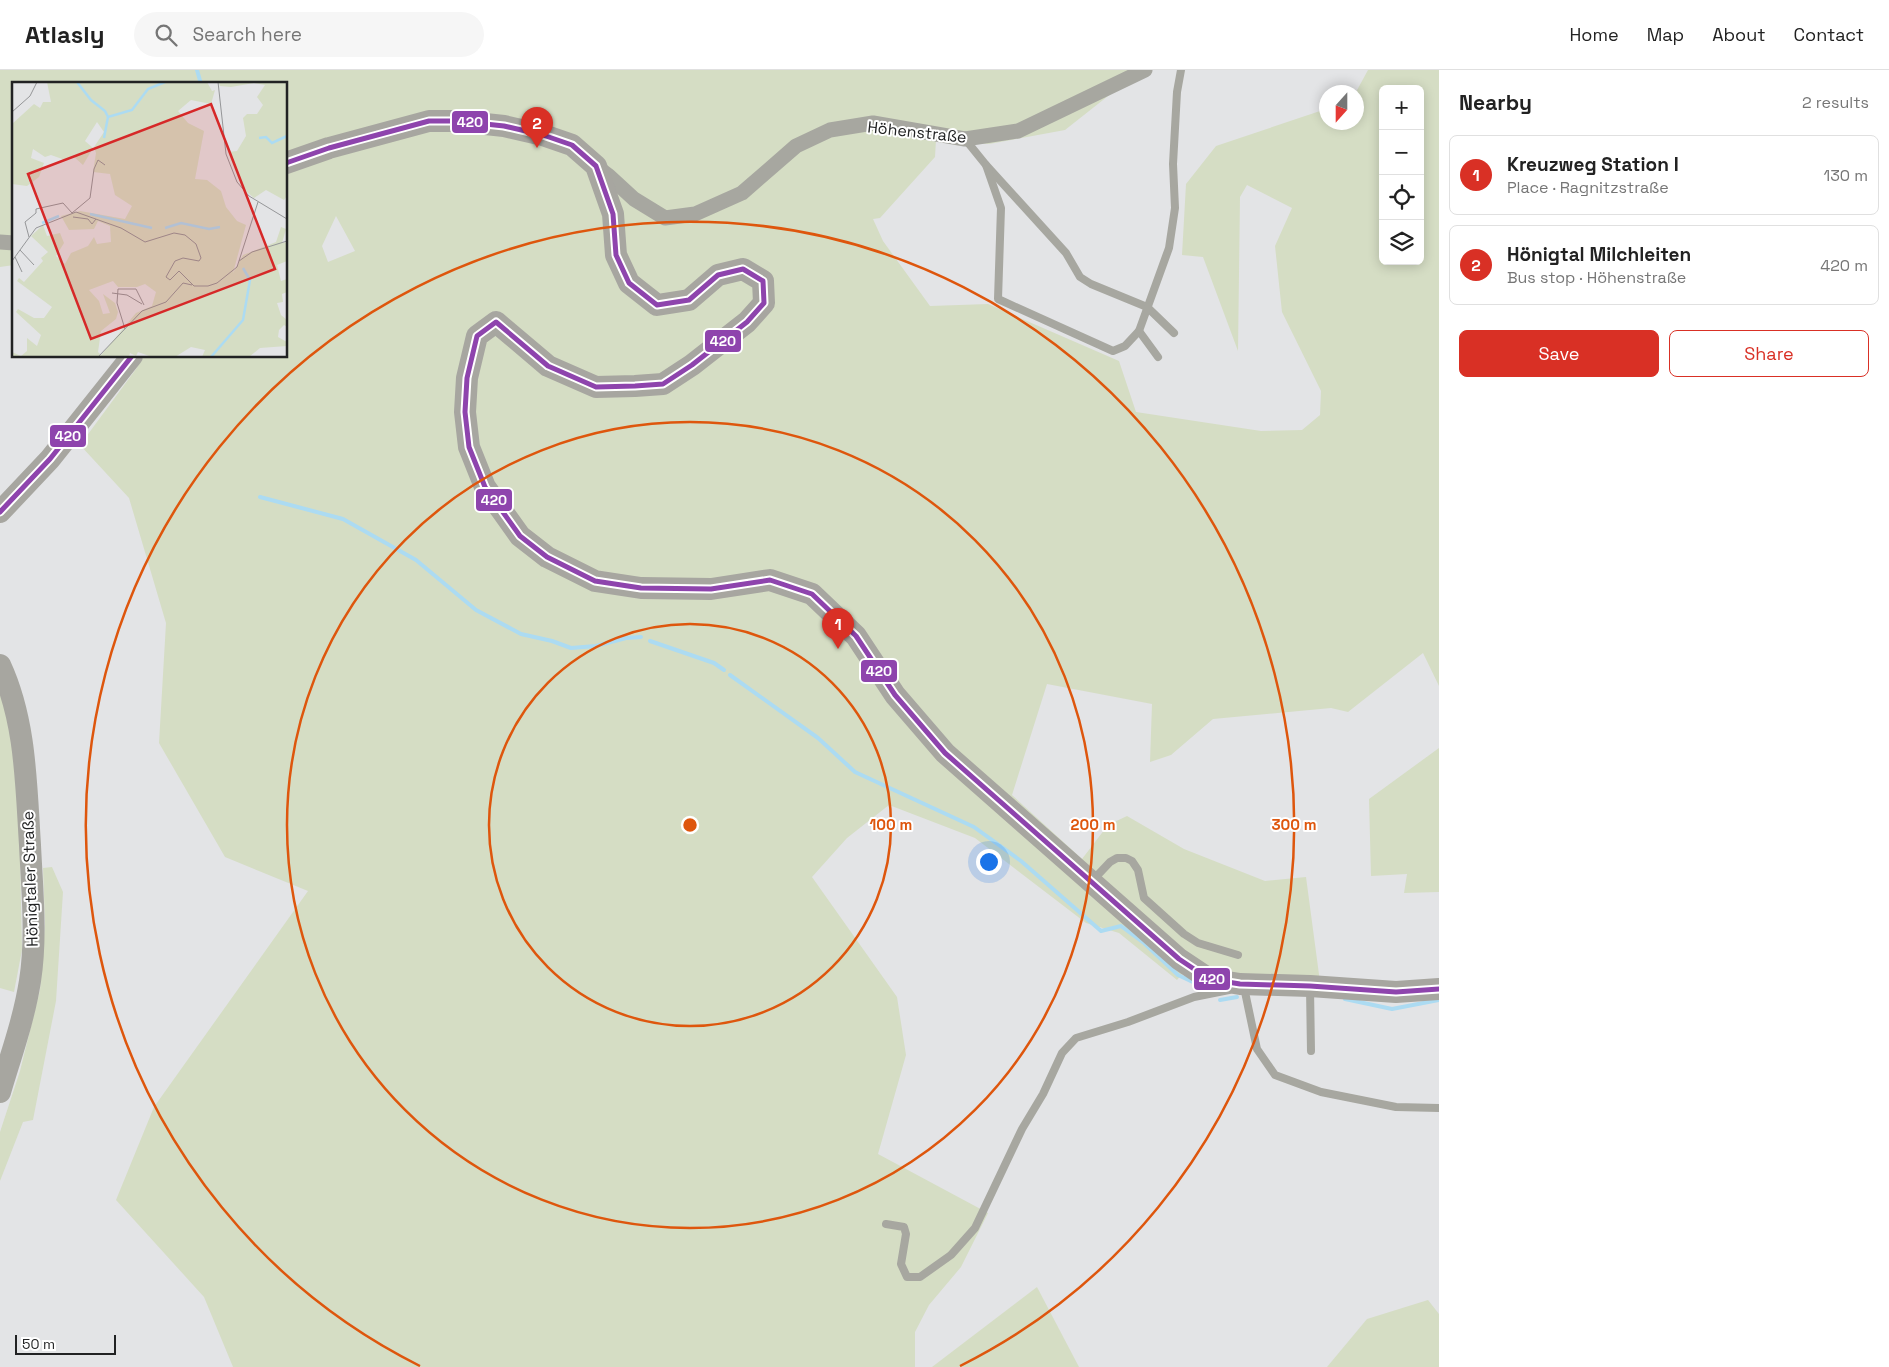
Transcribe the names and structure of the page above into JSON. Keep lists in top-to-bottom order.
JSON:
{
  "streets": {
    "main road": ["Höhenstraße", "Hönigtaler Straße"]
  },
  "lines": ["transit line 420"],
  "scale_bar": "50 m",
  "north": "bottom",
  "page": {
    "header": "Atlasly",
    "search": "Search here",
    "nav": [
      "Home",
      "Map",
      "About",
      "Contact"
    ],
    "heading": ["Nearby", "2 results"],
    "map_buttons": ["+", "−"],
    "pins": ["2", "1"],
    "list": [
      {
        "mark": "1",
        "name": "Kreuzweg Station I",
        "note": "Place · Ragnitzstraße",
        "value": "130 m"
      },
      {
        "mark": "2",
        "name": "Hönigtal Milchleiten",
        "note": "Bus stop · Höhenstraße",
        "value": "420 m"
      }
    ],
    "buttons": ["Save", "Share"],
    "scale": "50 m"
  },
  "rings": ["100 m", "200 m", "300 m"]
}
